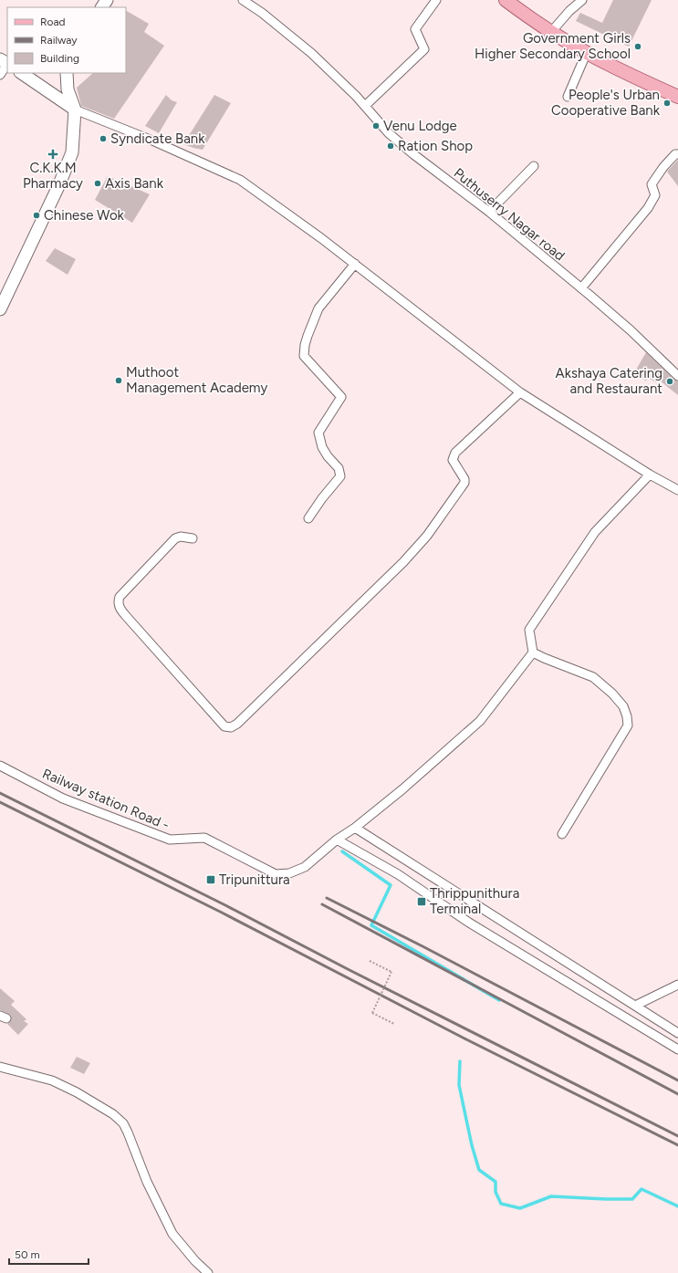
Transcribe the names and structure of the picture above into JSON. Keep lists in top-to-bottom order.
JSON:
{
  "streets": {
    "street": ["Puthuserry Nagar road", "Railway station Road -"]
  },
  "places": {
    "other": [
      "Government Girls Higher Secondary School",
      "People's Urban Cooperative Bank",
      "Venu Lodge",
      "Syndicate Bank",
      "Ration Shop",
      "Axis Bank",
      "Chinese Wok",
      "Muthoot Management Academy",
      "Akshaya Catering and Restaurant"
    ],
    "health": ["C.K.K.M Pharmacy"],
    "transit": ["Tripunittura", "Thrippunithura Terminal"]
  },
  "legend": ["Road", "Railway", "Building"],
  "scale_bar": "50 m"
}
